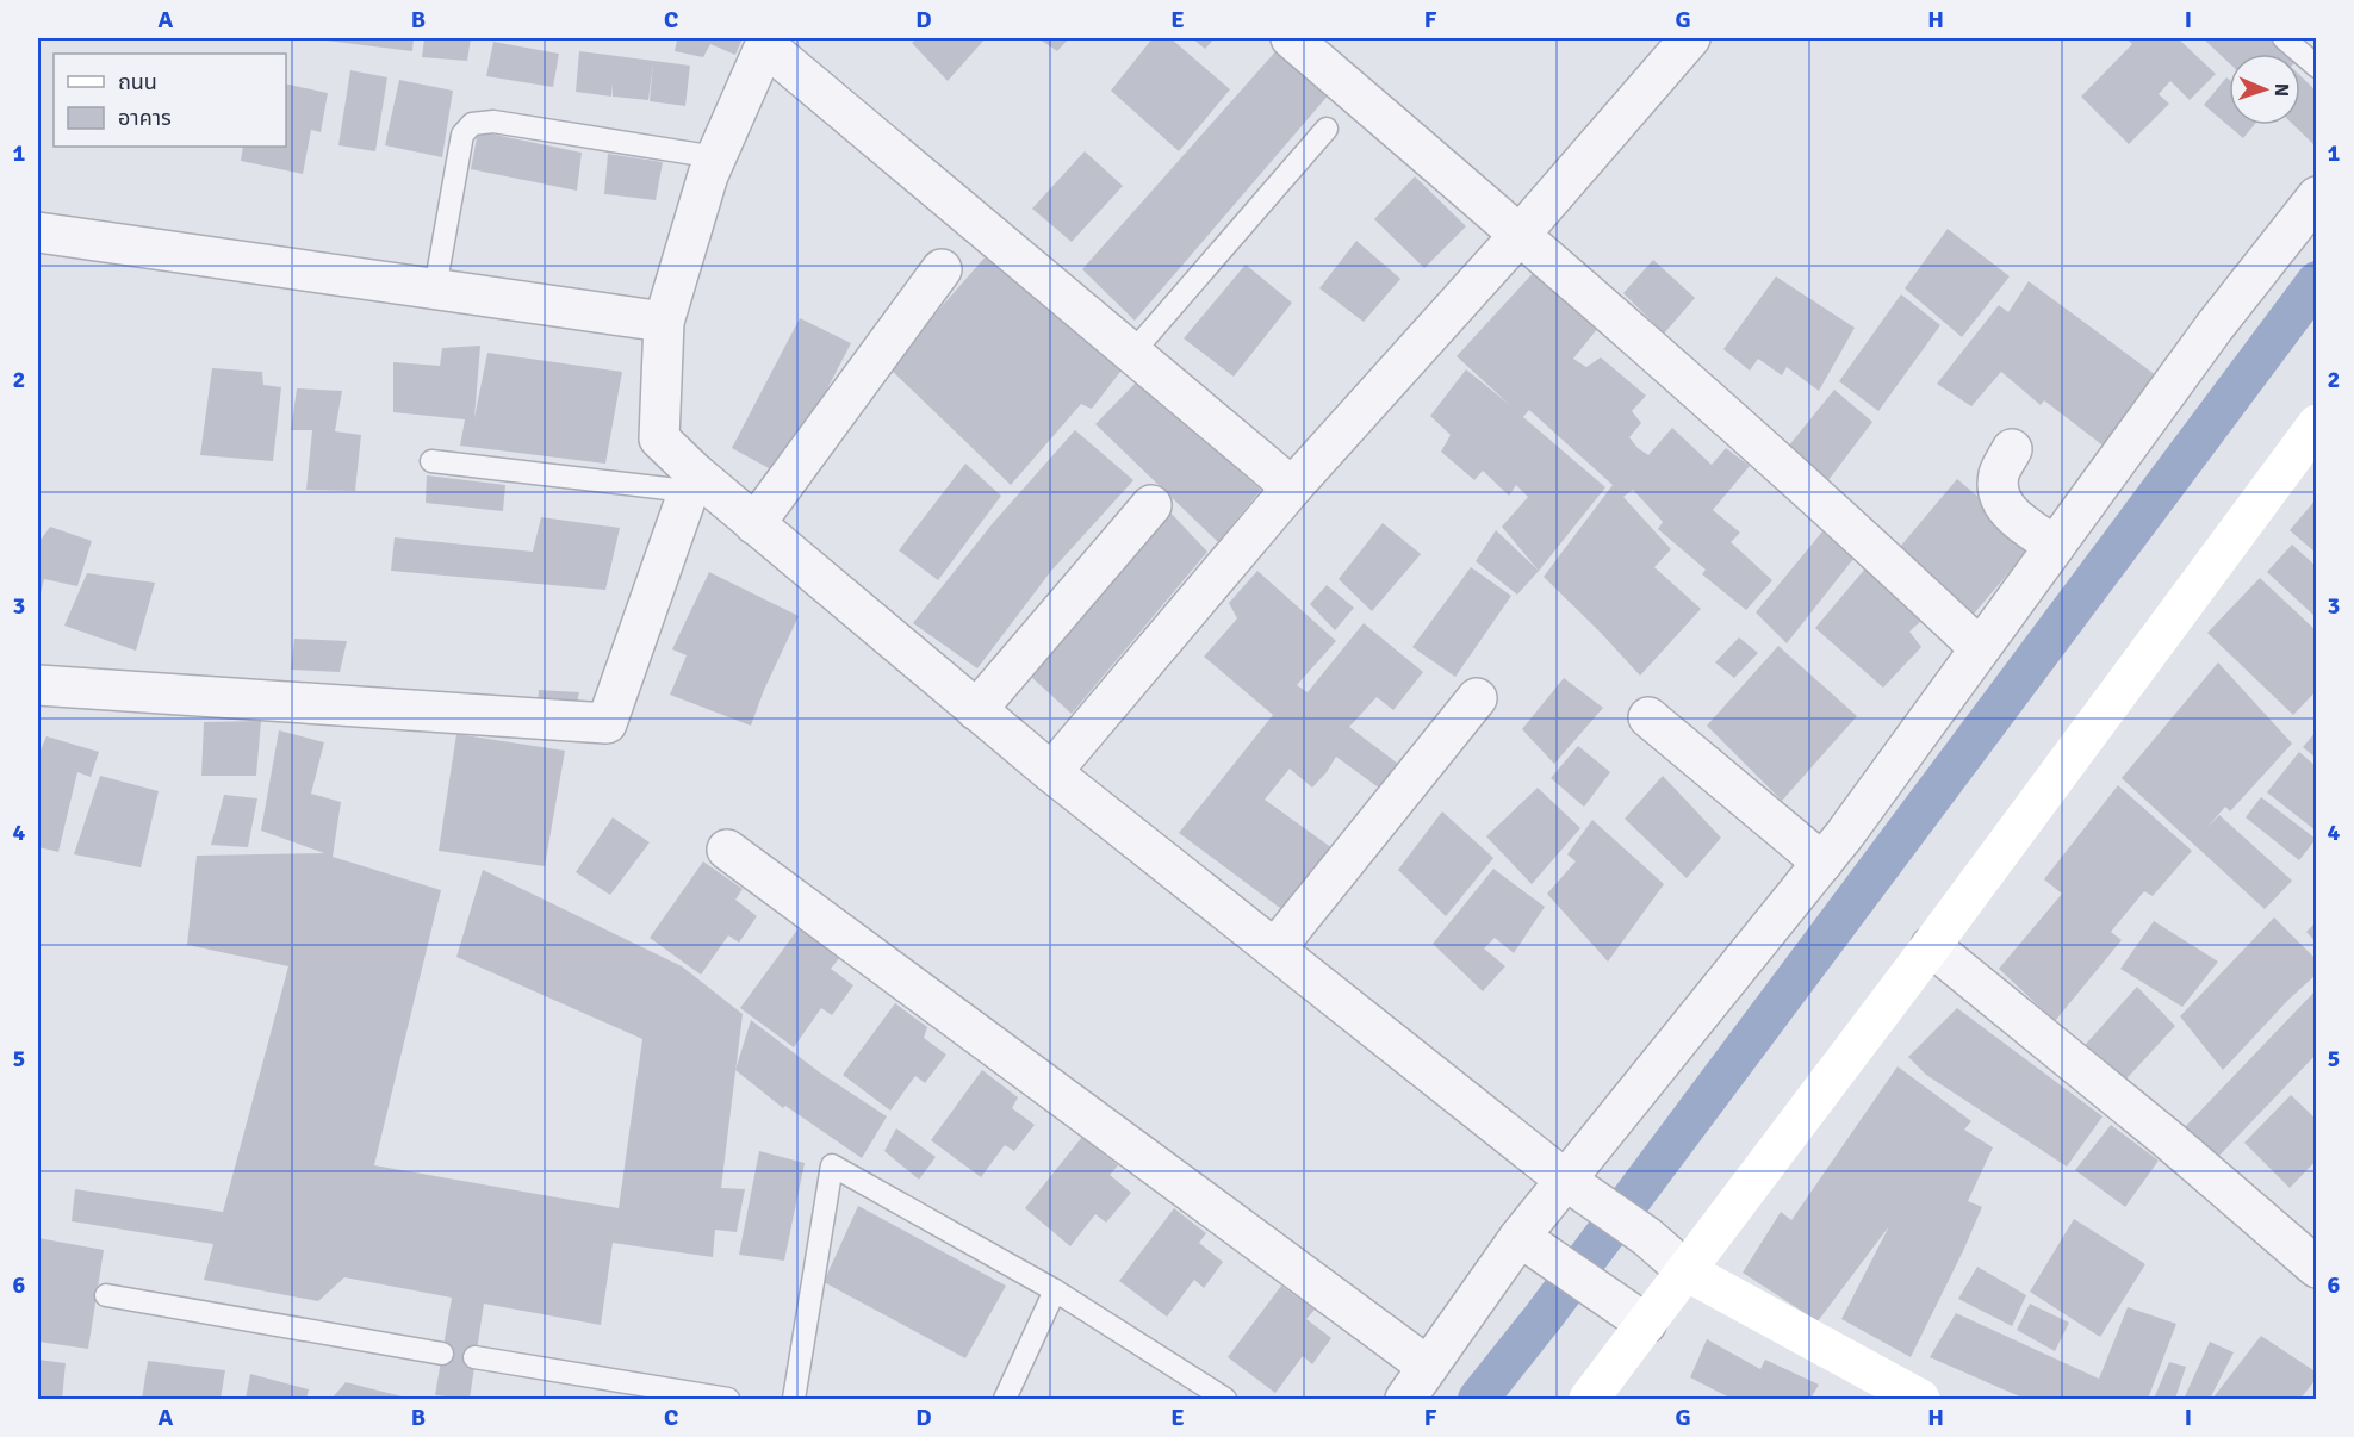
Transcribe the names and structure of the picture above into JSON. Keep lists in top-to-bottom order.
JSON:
{
  "legend": ["ถนน", "อาคาร"],
  "north": "right",
  "grid": {
    "columns": [
      "A",
      "B",
      "C",
      "D",
      "E",
      "F",
      "G",
      "H",
      "I"
    ],
    "rows": [
      "1",
      "2",
      "3",
      "4",
      "5",
      "6"
    ]
  }
}
